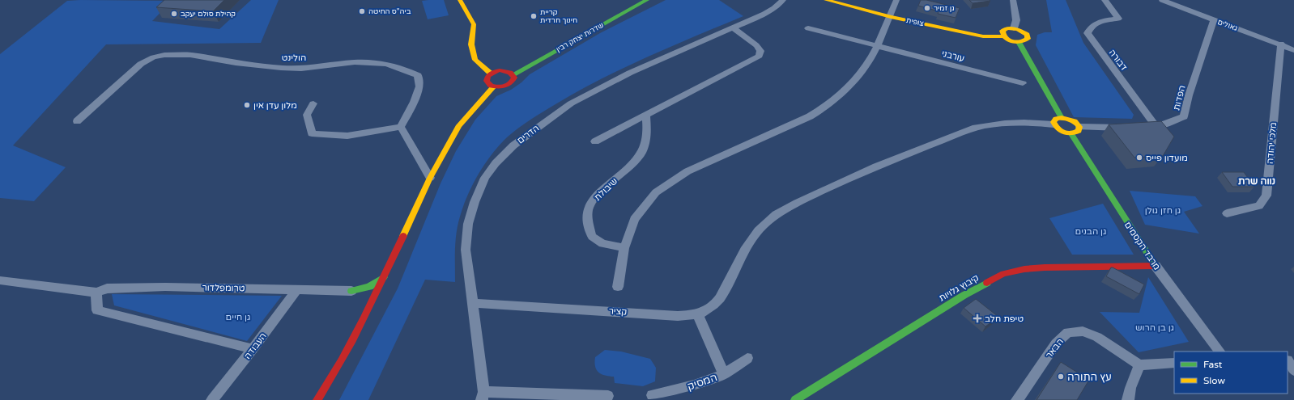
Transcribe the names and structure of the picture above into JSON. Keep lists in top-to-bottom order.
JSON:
{
  "streets": {
    "street": [
      "צופית",
      "גאולים",
      "שדרות יצחק רבין",
      "עורבני",
      "הולינט",
      "דבורה",
      "הפדות",
      "הדרים",
      "מלכי יהודה",
      "שיבולת",
      "מרבד הקסמים",
      "טרומפלדור",
      "קיבוץ גלויות",
      "קציר",
      "העבודה",
      "הבאר",
      "המסיק"
    ]
  },
  "crossings": [
    ["גאולים", "הפדות"],
    ["גאולים", "מלכי יהודה"],
    ["דבורה", "הפדות"],
    ["הדרים", "קציר"],
    ["מרבד הקסמים", "קיבוץ גלויות"],
    ["טרומפלדור", "העבודה"]
  ],
  "districts": ["נווה שרת"],
  "parks": [
    "גן חזן גולן",
    "גן הבנים",
    "גן חיים",
    "גן בן הרוש"
  ],
  "places": {
    "other": [
      "גן זמיר",
      "ביה\"ס החיטה",
      "קהילת סולם יעקב",
      "קריית חינוך חרדית",
      "מלון עדן אין",
      "מועדון פייס",
      "עץ התורה"
    ],
    "health": ["טיפת חלב"]
  },
  "legend": ["Fast", "Slow"]
}
